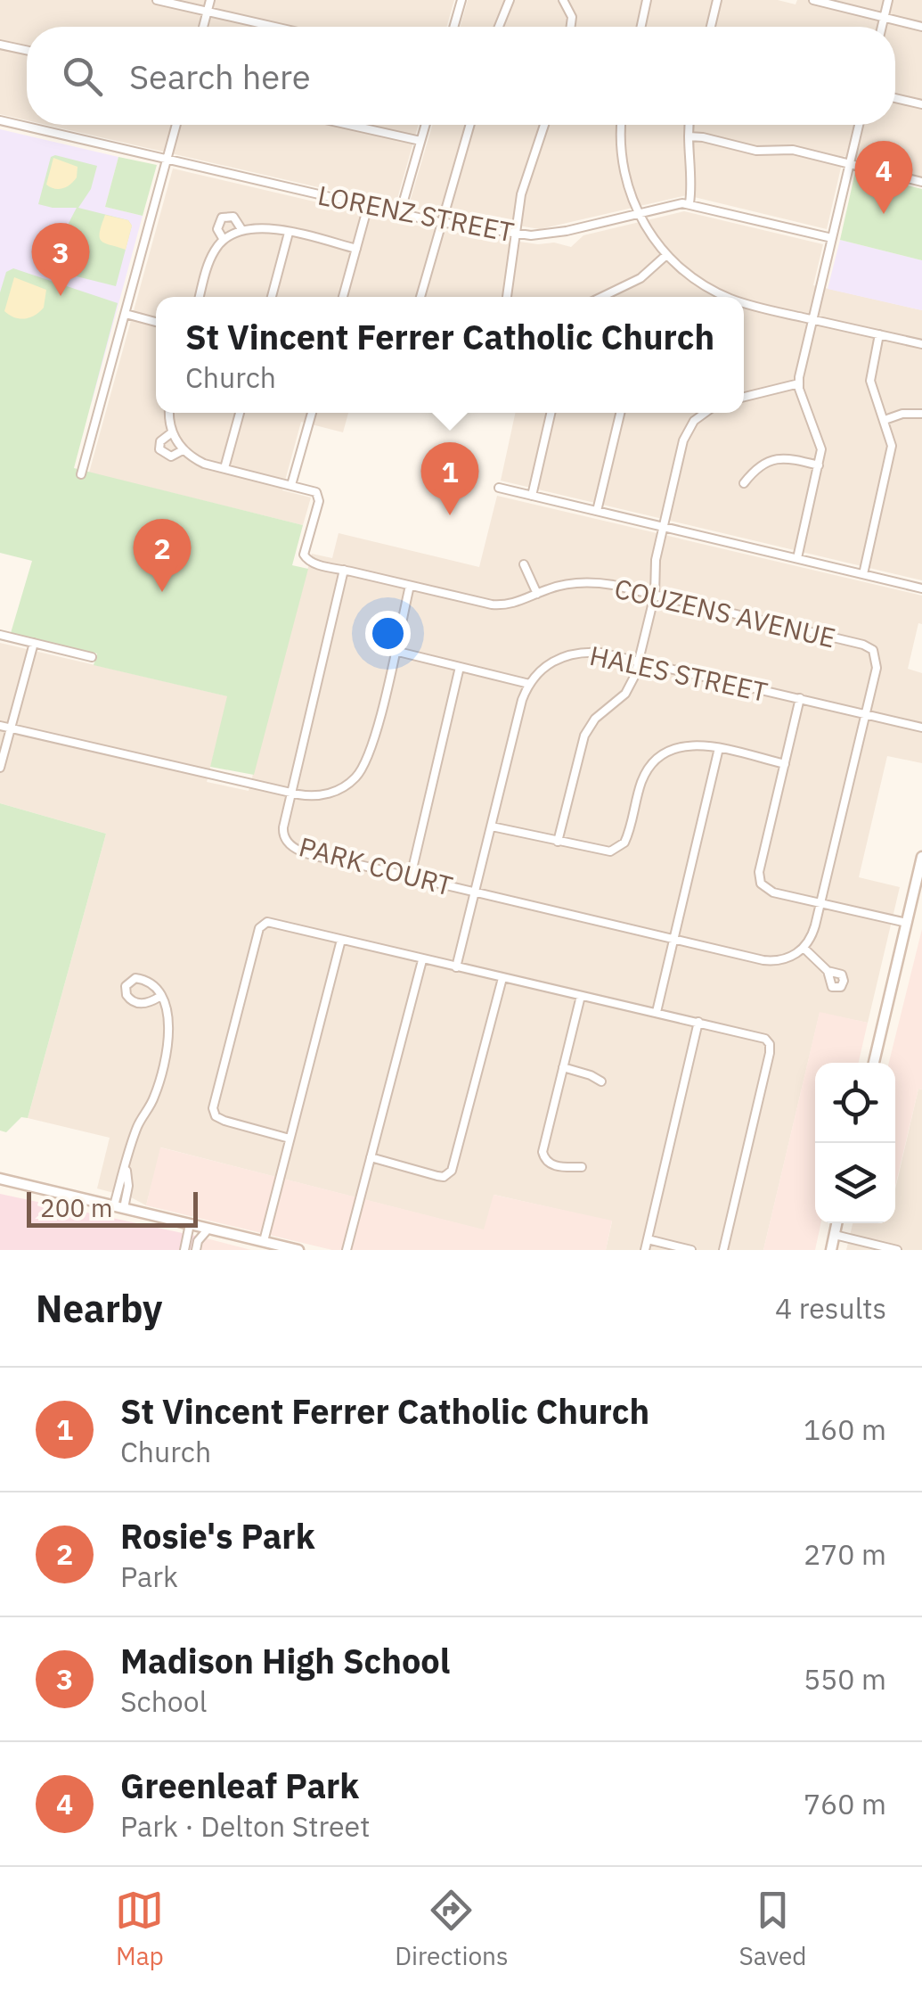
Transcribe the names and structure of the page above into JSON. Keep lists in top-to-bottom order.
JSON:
{
  "streets": {
    "street": [
      "LORENZ STREET",
      "COUZENS AVENUE",
      "HALES STREET",
      "PARK COURT"
    ]
  },
  "crossings": [
    ["COUZENS AVENUE", "HALES STREET"]
  ],
  "scale_bar": "200 m",
  "page": {
    "search": "Search here",
    "pins": [
      "4",
      "3",
      "1",
      "2"
    ],
    "popup": ["St Vincent Ferrer Catholic Church", "Church"],
    "scale": "200 m",
    "heading": ["Nearby", "4 results"],
    "list": [
      {
        "mark": "1",
        "name": "St Vincent Ferrer Catholic Church",
        "note": "Church",
        "value": "160 m"
      },
      {
        "mark": "2",
        "name": "Rosie's Park",
        "note": "Park",
        "value": "270 m"
      },
      {
        "mark": "3",
        "name": "Madison High School",
        "note": "School",
        "value": "550 m"
      },
      {
        "mark": "4",
        "name": "Greenleaf Park",
        "note": "Park · Delton Street",
        "value": "760 m"
      }
    ],
    "nav": ["Map", "Directions", "Saved"]
  }
}
